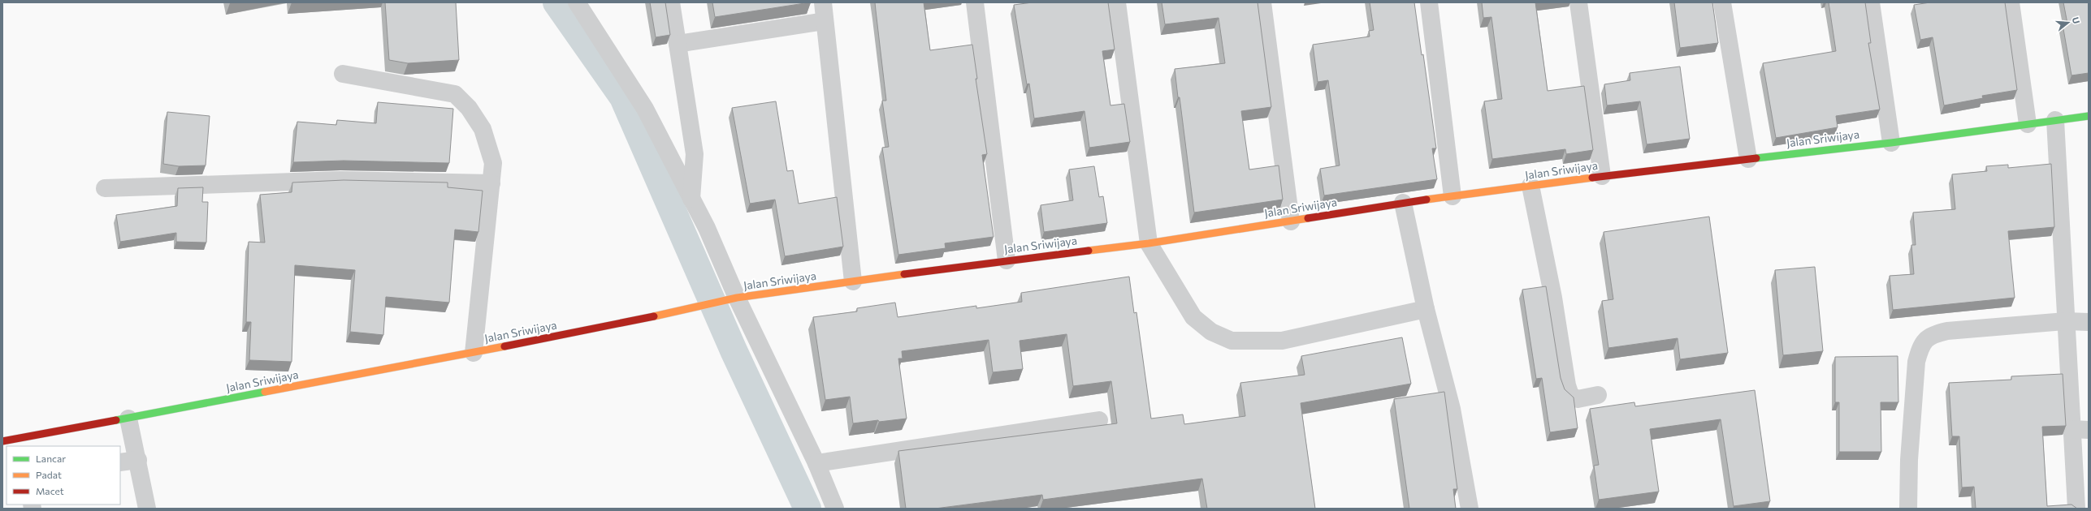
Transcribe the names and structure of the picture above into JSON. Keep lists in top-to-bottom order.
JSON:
{
  "streets": {
    "street": ["Jalan Sriwijaya"]
  },
  "legend": ["Lancar", "Padat", "Macet"],
  "north": "right"
}
